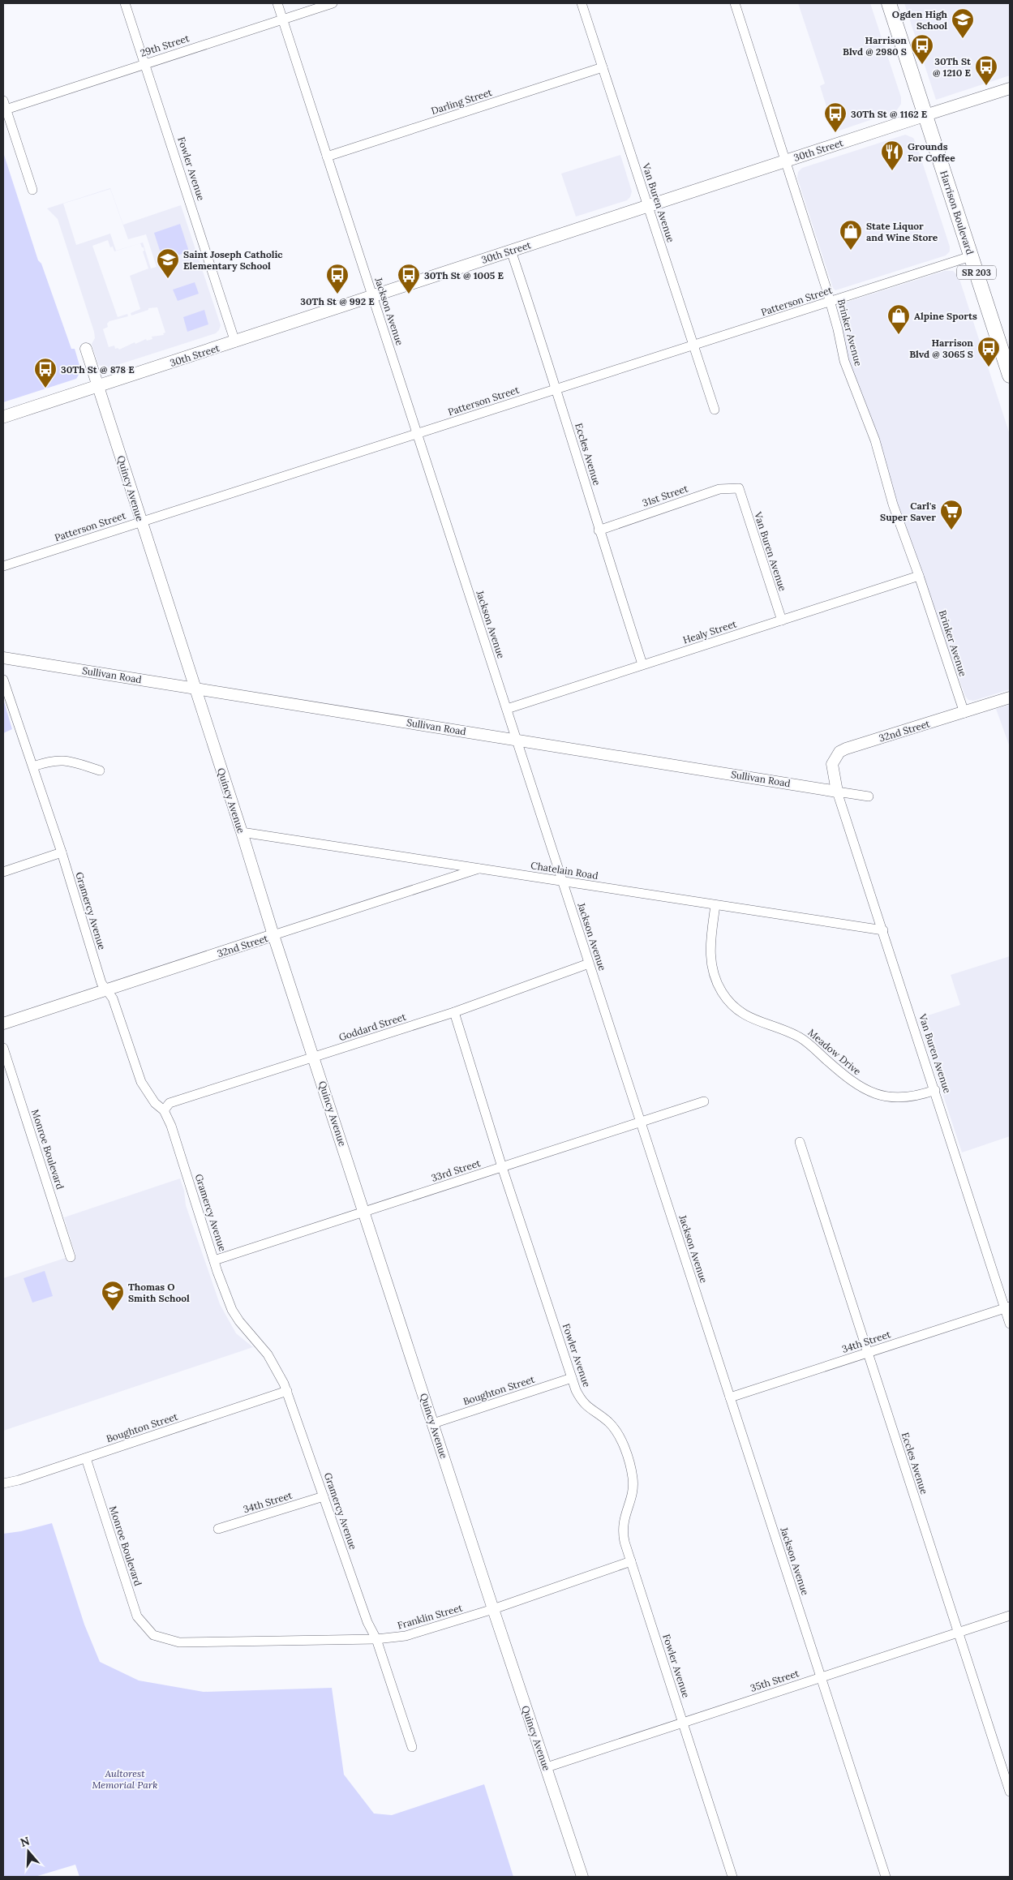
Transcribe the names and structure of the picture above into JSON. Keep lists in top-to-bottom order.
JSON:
{
  "streets": {
    "main road": ["30th Street", "Harrison Boulevard", "SR 203"],
    "street": [
      "29th Street",
      "Darling Street",
      "Fowler Avenue",
      "Van Buren Avenue",
      "Patterson Street",
      "Jackson Avenue",
      "Brinker Avenue",
      "Eccles Avenue",
      "Quincy Avenue",
      "31st Street",
      "Healy Street",
      "Sullivan Road",
      "32nd Street",
      "Chatelain Road",
      "Gramercy Avenue",
      "Goddard Street",
      "Meadow Drive",
      "Monroe Boulevard",
      "33rd Street",
      "34th Street",
      "Boughton Street",
      "Franklin Street",
      "35th Street"
    ]
  },
  "crossings": [
    ["29th Street", "Fowler Avenue"],
    ["29th Street", "Jackson Avenue"],
    ["Darling Street", "Van Buren Avenue"],
    ["Darling Street", "Jackson Avenue"],
    ["30th Street", "Fowler Avenue"],
    ["30th Street", "Van Buren Avenue"],
    ["30th Street", "Harrison Boulevard"],
    ["30th Street", "Jackson Avenue"],
    ["30th Street", "Brinker Avenue"],
    ["30th Street", "Eccles Avenue"],
    ["30th Street", "Quincy Avenue"],
    ["Fowler Avenue", "Goddard Street"],
    ["Fowler Avenue", "33rd Street"],
    ["Fowler Avenue", "Boughton Street"],
    ["Fowler Avenue", "Franklin Street"],
    ["Fowler Avenue", "35th Street"],
    ["Van Buren Avenue", "Patterson Street"],
    ["Van Buren Avenue", "31st Street"],
    ["Van Buren Avenue", "Healy Street"],
    ["Van Buren Avenue", "Sullivan Road"],
    ["Van Buren Avenue", "32nd Street"],
    ["Van Buren Avenue", "Chatelain Road"],
    ["Van Buren Avenue", "Meadow Drive"],
    ["Van Buren Avenue", "34th Street"],
    ["Harrison Boulevard", "Patterson Street"],
    ["Patterson Street", "Jackson Avenue"],
    ["Patterson Street", "Brinker Avenue"],
    ["Patterson Street", "Eccles Avenue"],
    ["Patterson Street", "Quincy Avenue"],
    ["Jackson Avenue", "Healy Street"],
    ["Jackson Avenue", "Sullivan Road"],
    ["Jackson Avenue", "Chatelain Road"],
    ["Jackson Avenue", "Goddard Street"],
    ["Jackson Avenue", "33rd Street"],
    ["Jackson Avenue", "34th Street"],
    ["Jackson Avenue", "35th Street"],
    ["Brinker Avenue", "Healy Street"],
    ["Brinker Avenue", "32nd Street"],
    ["Eccles Avenue", "31st Street"],
    ["Eccles Avenue", "Healy Street"],
    ["Eccles Avenue", "34th Street"],
    ["Eccles Avenue", "35th Street"],
    ["Quincy Avenue", "Sullivan Road"],
    ["Quincy Avenue", "32nd Street"],
    ["Quincy Avenue", "Chatelain Road"],
    ["Quincy Avenue", "Goddard Street"],
    ["Quincy Avenue", "33rd Street"],
    ["Quincy Avenue", "Boughton Street"],
    ["Quincy Avenue", "Franklin Street"],
    ["Quincy Avenue", "35th Street"],
    ["Sullivan Road", "32nd Street"],
    ["32nd Street", "Chatelain Road"],
    ["32nd Street", "Gramercy Avenue"],
    ["Chatelain Road", "Meadow Drive"],
    ["Gramercy Avenue", "Goddard Street"],
    ["Gramercy Avenue", "33rd Street"],
    ["Gramercy Avenue", "34th Street"],
    ["Gramercy Avenue", "Boughton Street"],
    ["Gramercy Avenue", "Franklin Street"],
    ["Monroe Boulevard", "Boughton Street"],
    ["Monroe Boulevard", "Franklin Street"]
  ],
  "parks": ["Aultorest Memorial Park"],
  "places": {
    "school or university": ["Ogden High School", "Saint Joseph Catholic Elementary School", "Thomas O Smith School"],
    "bus stop": [
      "Harrison Blvd @ 2980 S",
      "30Th St @ 1210 E",
      "30Th St @ 1162 E",
      "30Th St @ 992 E",
      "30Th St @ 1005 E",
      "Harrison Blvd @ 3065 S",
      "30Th St @ 878 E"
    ],
    "restaurant": ["Grounds For Coffee"],
    "shop": ["State Liquor and Wine Store", "Alpine Sports"],
    "supermarket": ["Carl's Super Saver"]
  },
  "north": "top"
}
